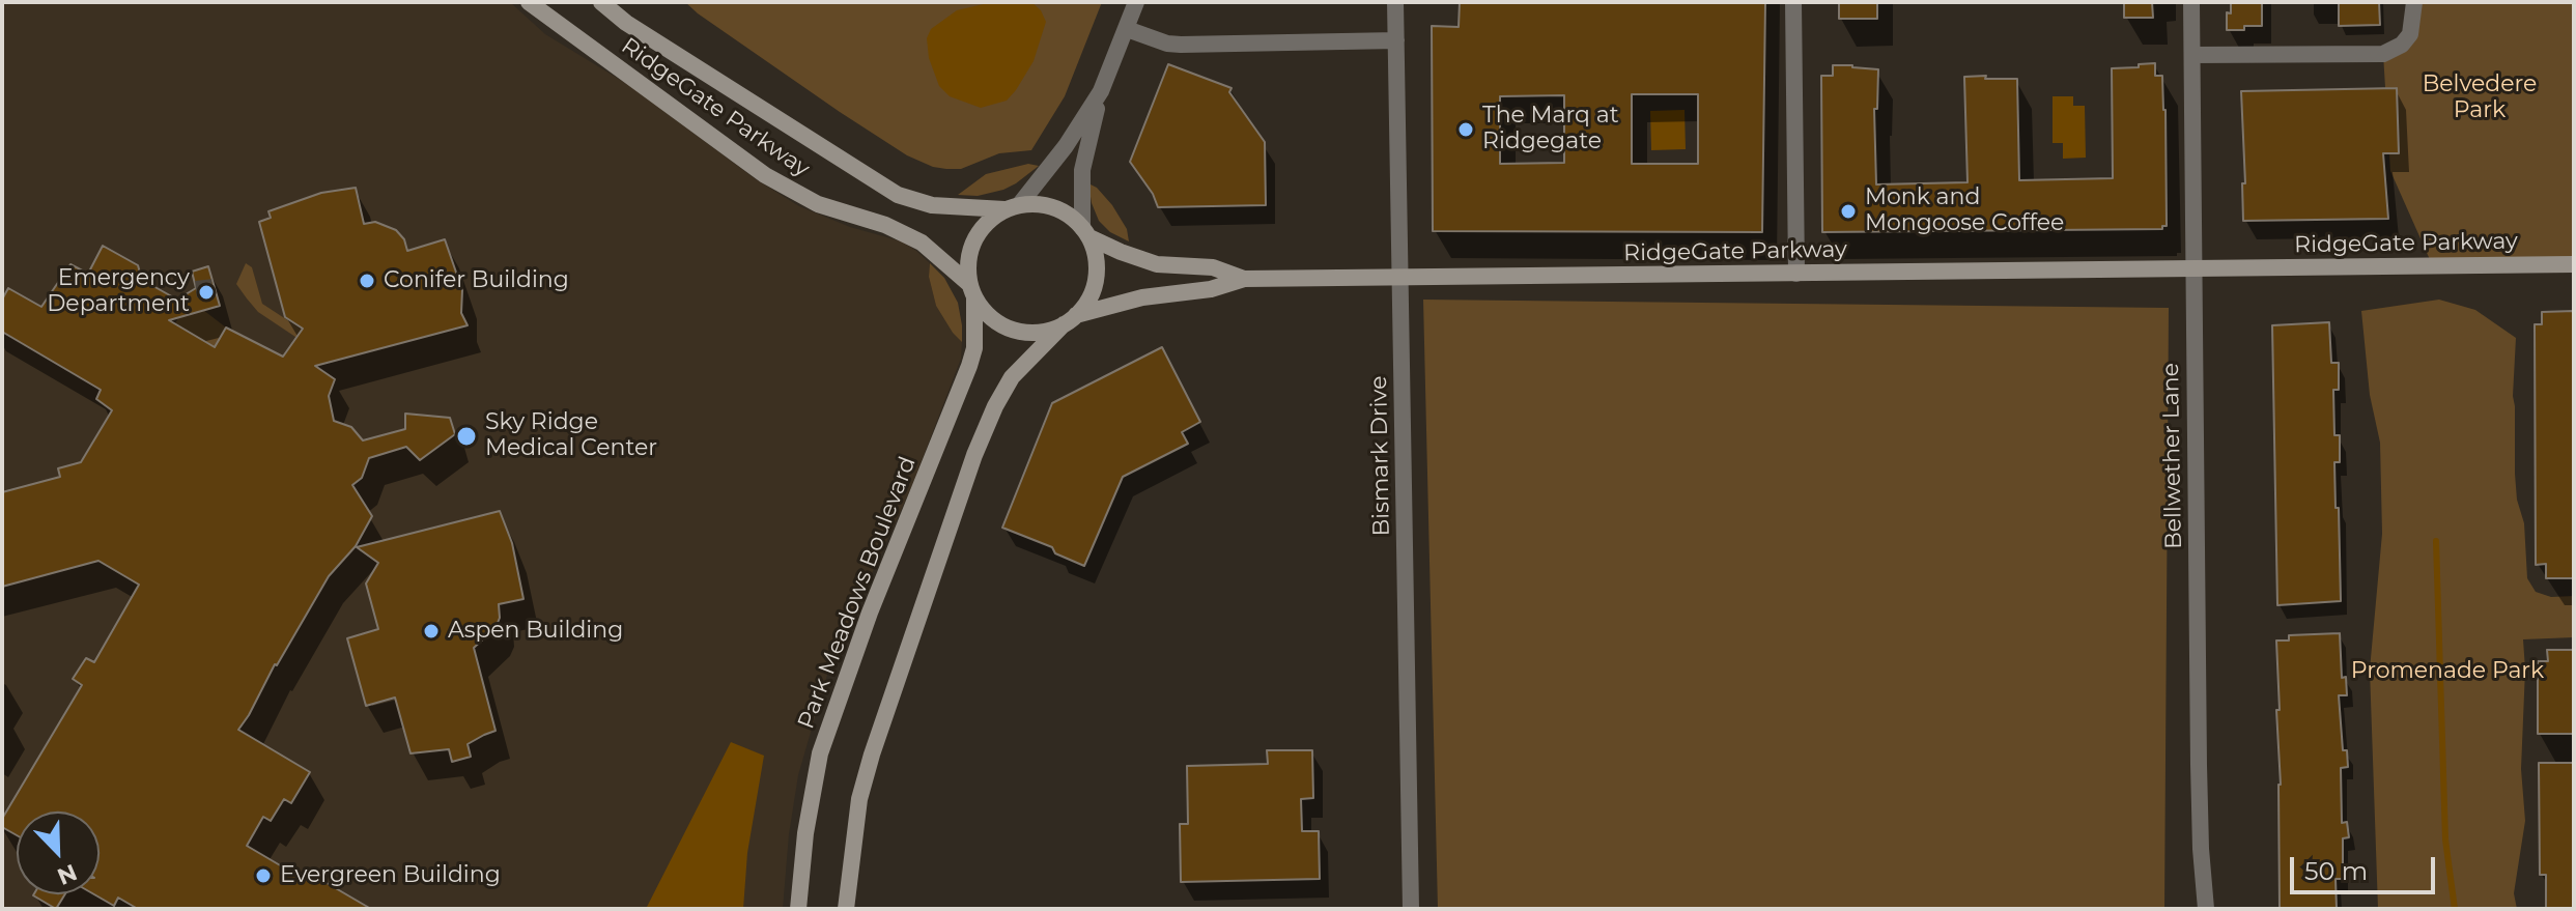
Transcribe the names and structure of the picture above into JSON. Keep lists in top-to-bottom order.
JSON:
{
  "streets": {
    "main road": ["RidgeGate Parkway", "Park Meadows Boulevard"],
    "street": ["Bismark Drive", "Bellwether Lane"]
  },
  "crossings": [
    ["RidgeGate Parkway", "Bismark Drive"],
    ["RidgeGate Parkway", "Bellwether Lane"],
    ["RidgeGate Parkway", "Park Meadows Boulevard"]
  ],
  "parks": ["Belvedere Park", "Promenade Park"],
  "places": [
    "The Marq at Ridgegate",
    "Monk and Mongoose Coffee",
    "Conifer Building",
    "Emergency Department",
    "Sky Ridge Medical Center",
    "Aspen Building",
    "Evergreen Building"
  ],
  "scale_bar": "50 m",
  "north": "bottom right"
}
